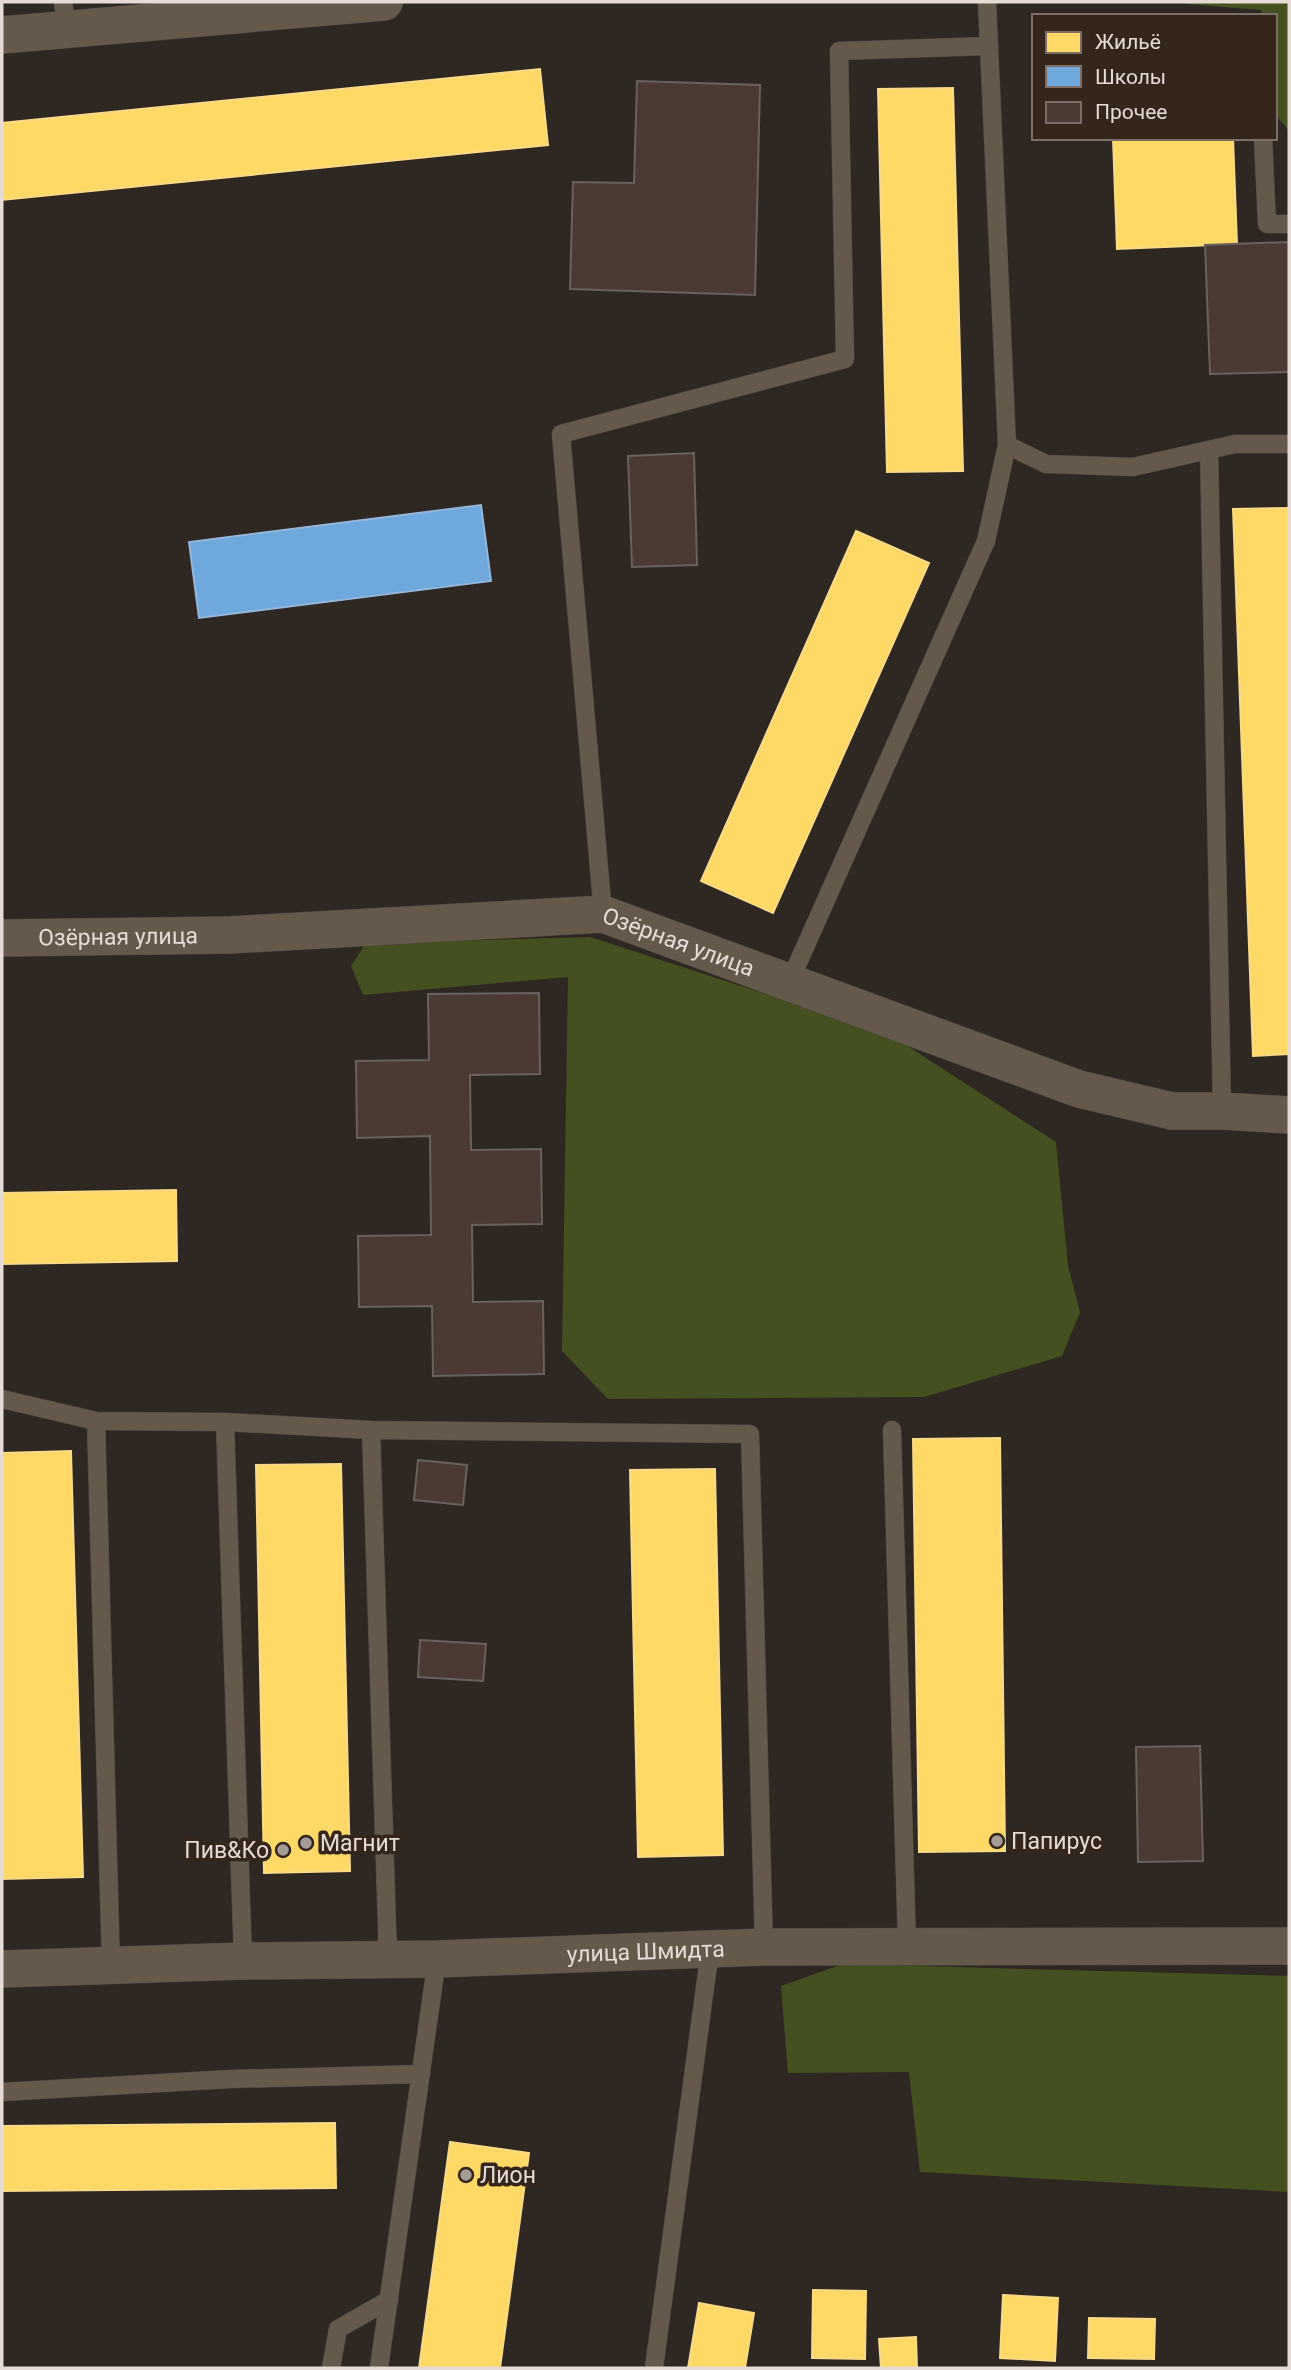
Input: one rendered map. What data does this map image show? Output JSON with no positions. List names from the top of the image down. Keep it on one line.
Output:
{"streets":{"street":["Озёрная улица","улица Шмидта"]},"places":["Папирус","Магнит","Пив&Ко","Лион"],"legend":["Жильё","Школы","Прочее"]}
